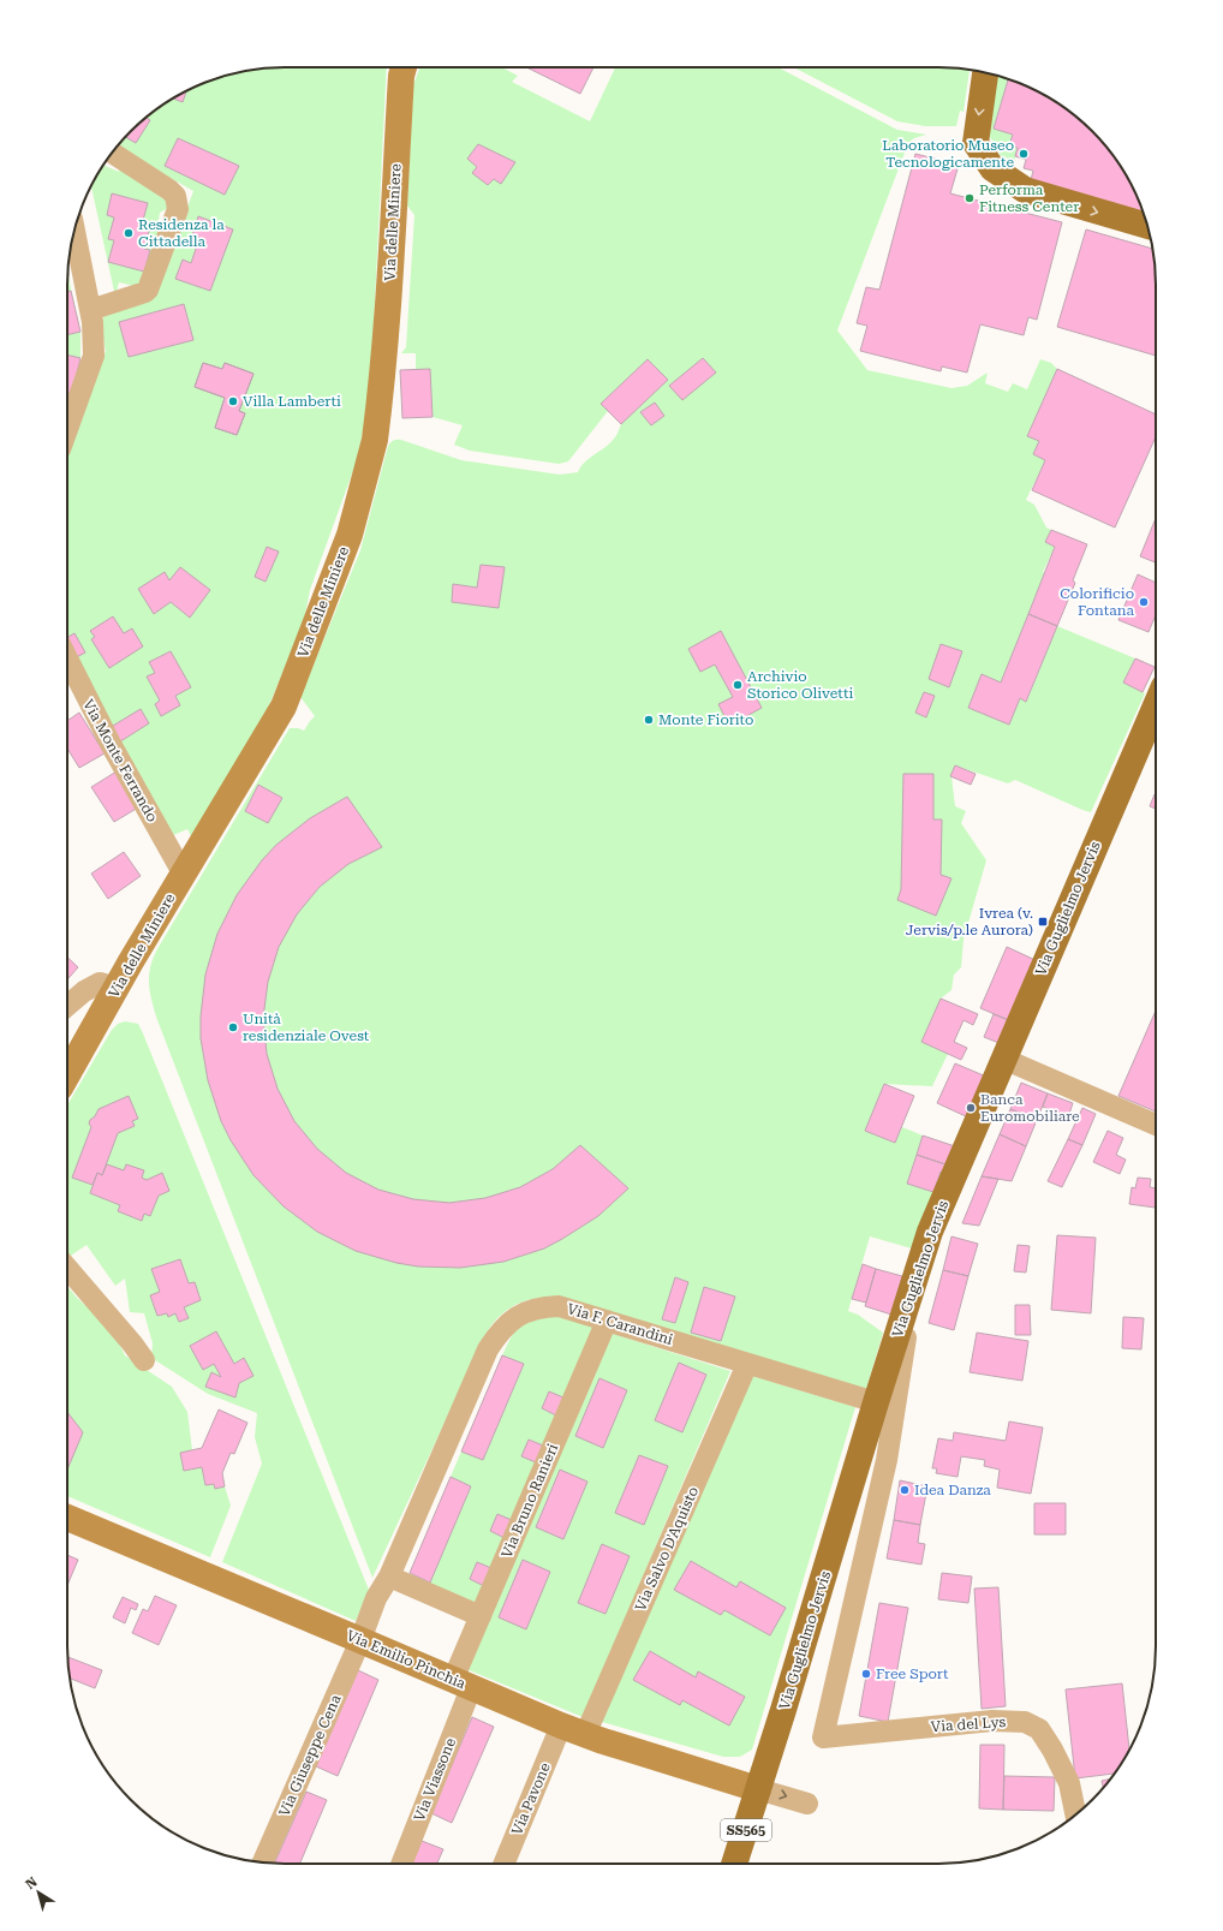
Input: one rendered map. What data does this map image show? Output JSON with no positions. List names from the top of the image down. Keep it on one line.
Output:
{"streets":{"main road":["Via Guglielmo Jervis","SS565"],"street":["Via delle Miniere","Via Monte Ferrando","Via F. Carandini","Via Bruno Ranieri","Via Salvo D'Aquisto","Via Emilio Pinchia","Via del Lys","Via Giuseppe Cena","Via Viassone","Via Pavone"]},"crossings":[["Via delle Miniere","Via Monte Ferrando"],["Via Guglielmo Jervis","Via F. Carandini"],["Via Guglielmo Jervis","Via Emilio Pinchia"],["Via Guglielmo Jervis","Via del Lys"],["Via F. Carandini","Via Bruno Ranieri"],["Via F. Carandini","Via Salvo D'Aquisto"],["Via F. Carandini","Via Emilio Pinchia"],["Via F. Carandini","Via Giuseppe Cena"],["Via Bruno Ranieri","Via Emilio Pinchia"],["Via Bruno Ranieri","Via Viassone"],["Via Salvo D'Aquisto","Via Emilio Pinchia"],["Via Emilio Pinchia","Via Giuseppe Cena"],["Via Emilio Pinchia","Via Viassone"],["Via Emilio Pinchia","Via Pavone"]],"places":{"other":["Laboratorio Museo Tecnologicamente","Performa Fitness Center","Residenza la Cittadella","Villa Lamberti","Colorificio Fontana","Archivio Storico Olivetti","Monte Fiorito","Unità residenziale Ovest","Banca Euromobiliare","Idea Danza","Free Sport"],"transit":["Ivrea (v. Jervis/p.le Aurora)"]},"north":"top left"}
